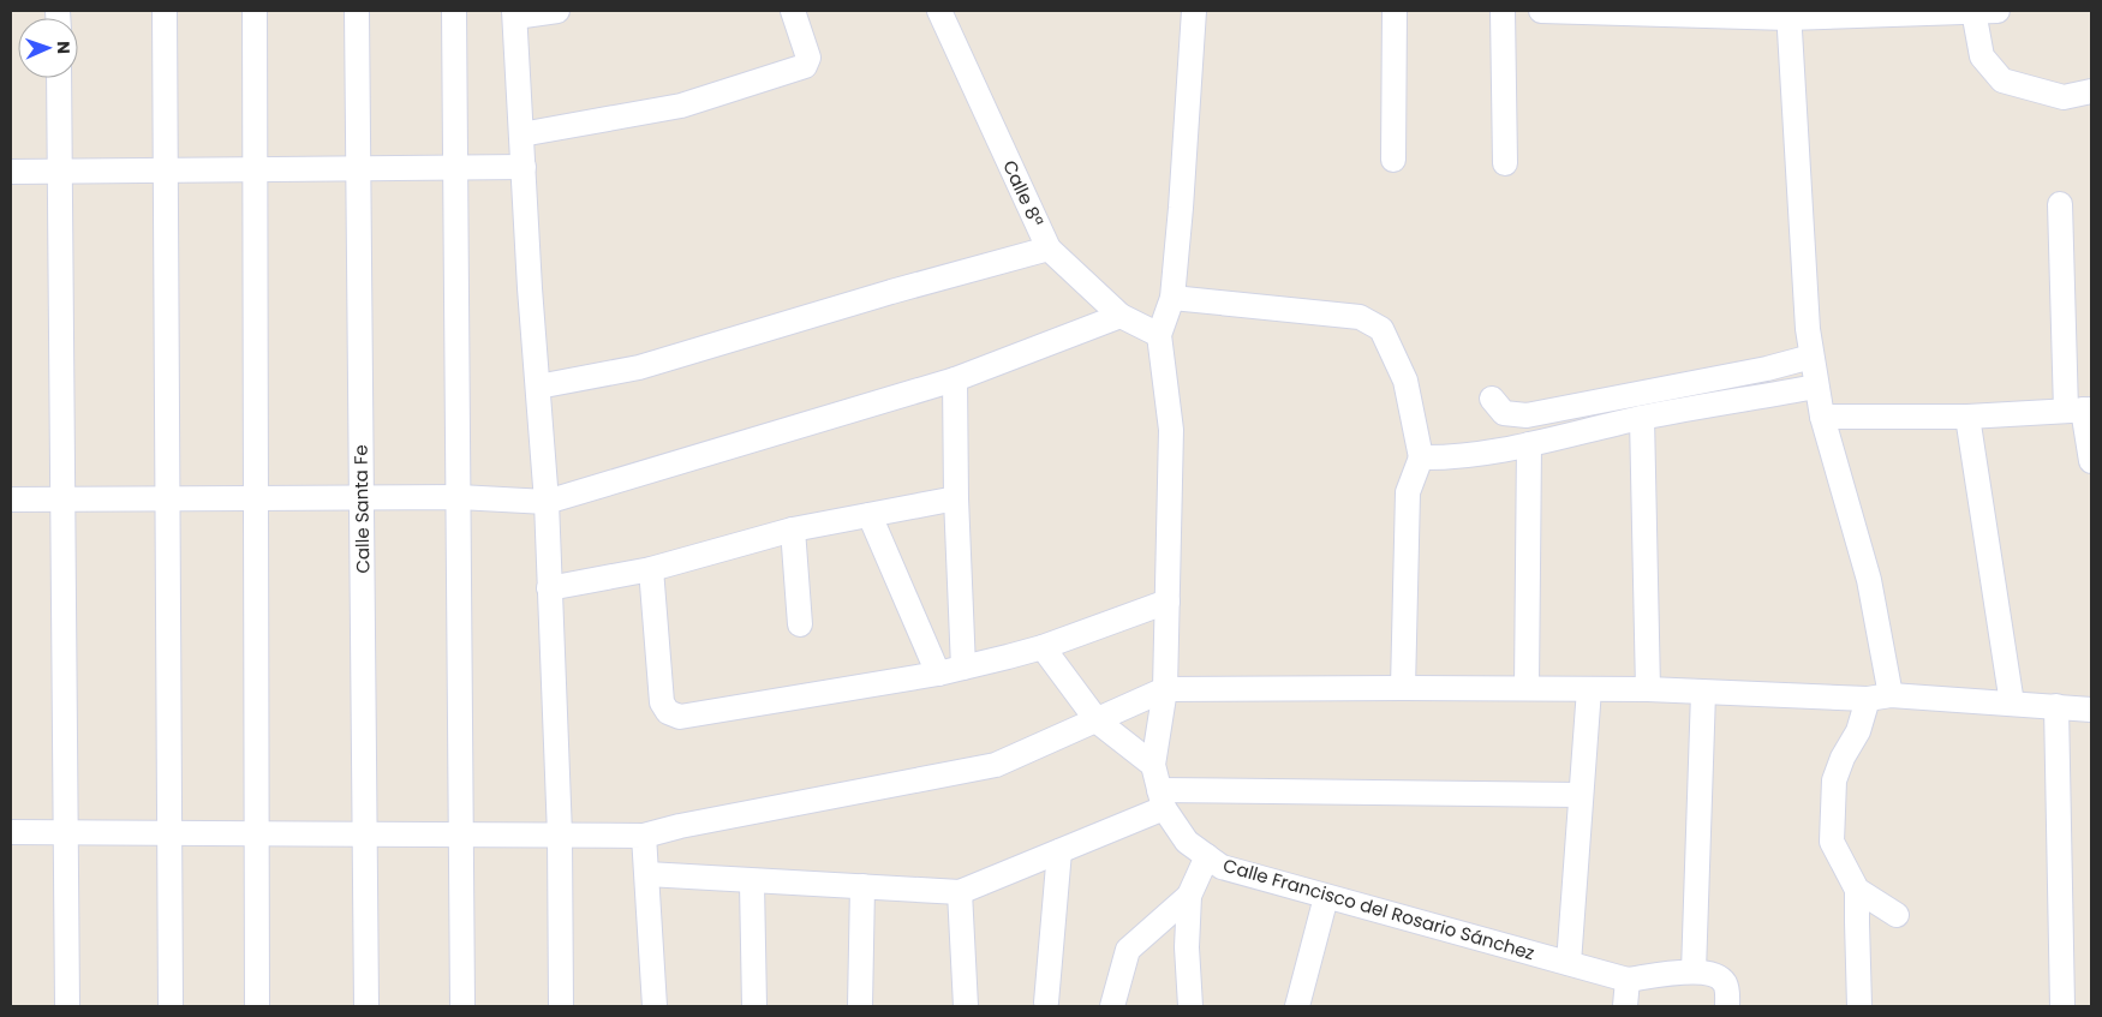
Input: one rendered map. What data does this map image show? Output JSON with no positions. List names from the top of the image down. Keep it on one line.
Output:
{"streets":{"street":["Calle 8ª","Calle Santa Fe","Calle Francisco del Rosario Sánchez"]},"crossings":[["Calle 8ª","Calle Francisco del Rosario Sánchez"]],"north":"right"}
